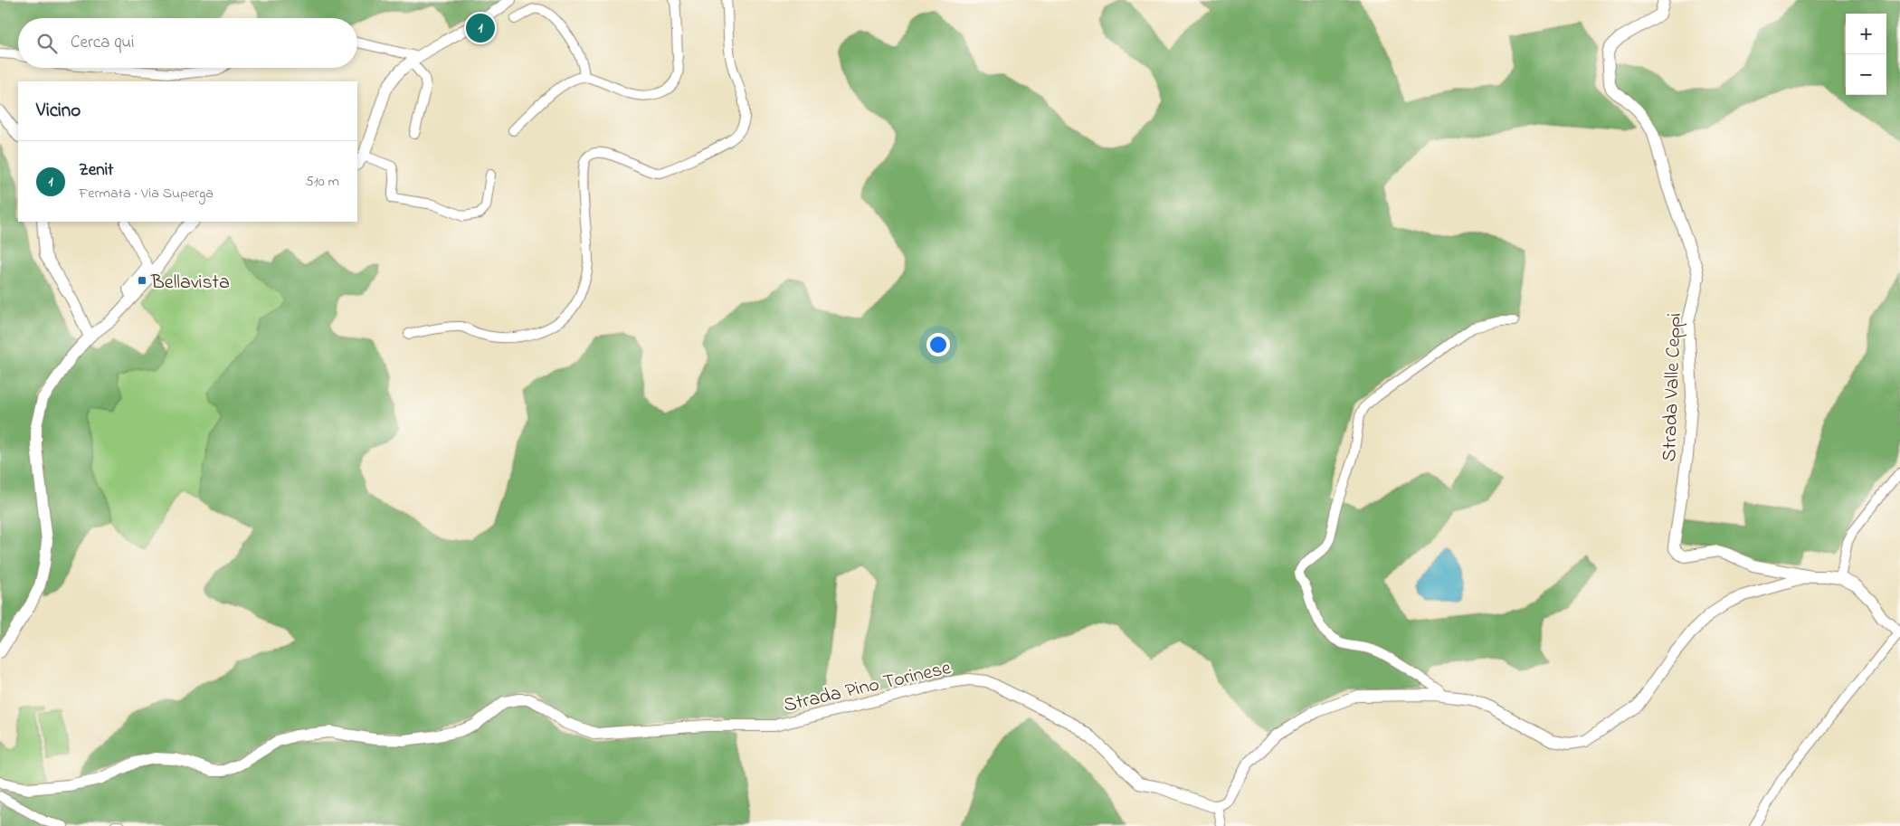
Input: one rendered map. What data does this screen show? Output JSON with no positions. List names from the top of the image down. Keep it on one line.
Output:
{"streets":{"street":["Strada Valle Ceppi","Strada Pino Torinese"]},"places":{"transit":["Bellavista"]},"page":{"pins":"1","map_buttons":["+","−"],"search":"Cerca qui","heading":"Vicino","list":[{"mark":"1","name":"Zenit","note":"Fermata · Via Superga","value":"510 m"}]}}
